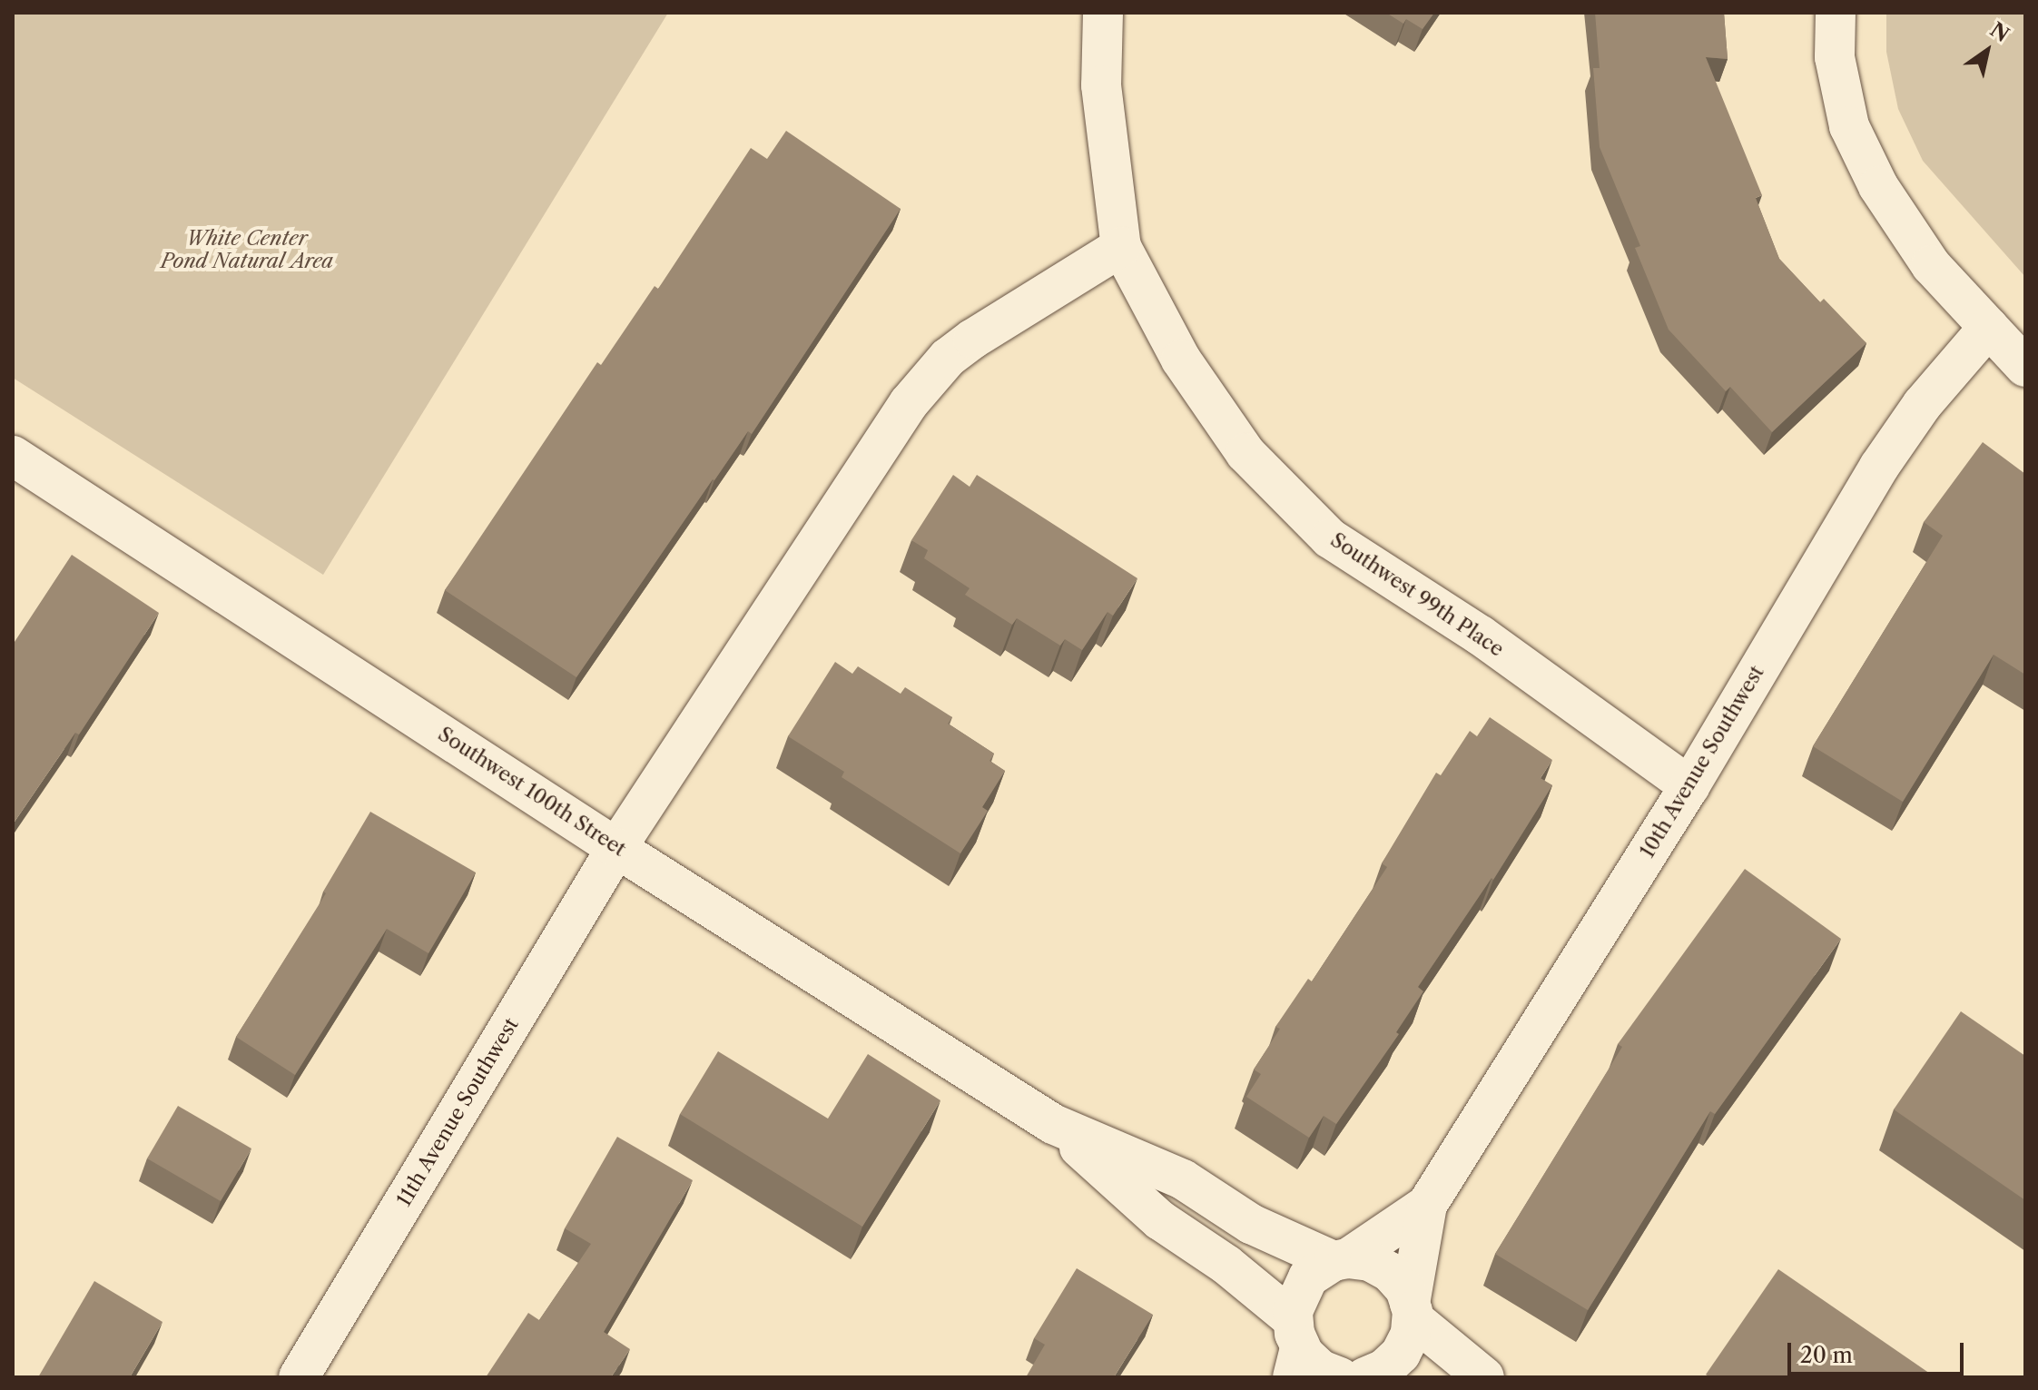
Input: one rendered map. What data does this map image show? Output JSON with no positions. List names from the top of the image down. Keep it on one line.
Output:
{"streets":{"street":["Southwest 99th Place","10th Avenue Southwest","Southwest 100th Street","11th Avenue Southwest"]},"crossings":[["Southwest 99th Place","10th Avenue Southwest"],["Southwest 99th Place","11th Avenue Southwest"],["10th Avenue Southwest","Southwest 100th Street"],["Southwest 100th Street","11th Avenue Southwest"]],"parks":["White Center Pond Natural Area"],"scale_bar":"20 m","north":"top right"}
